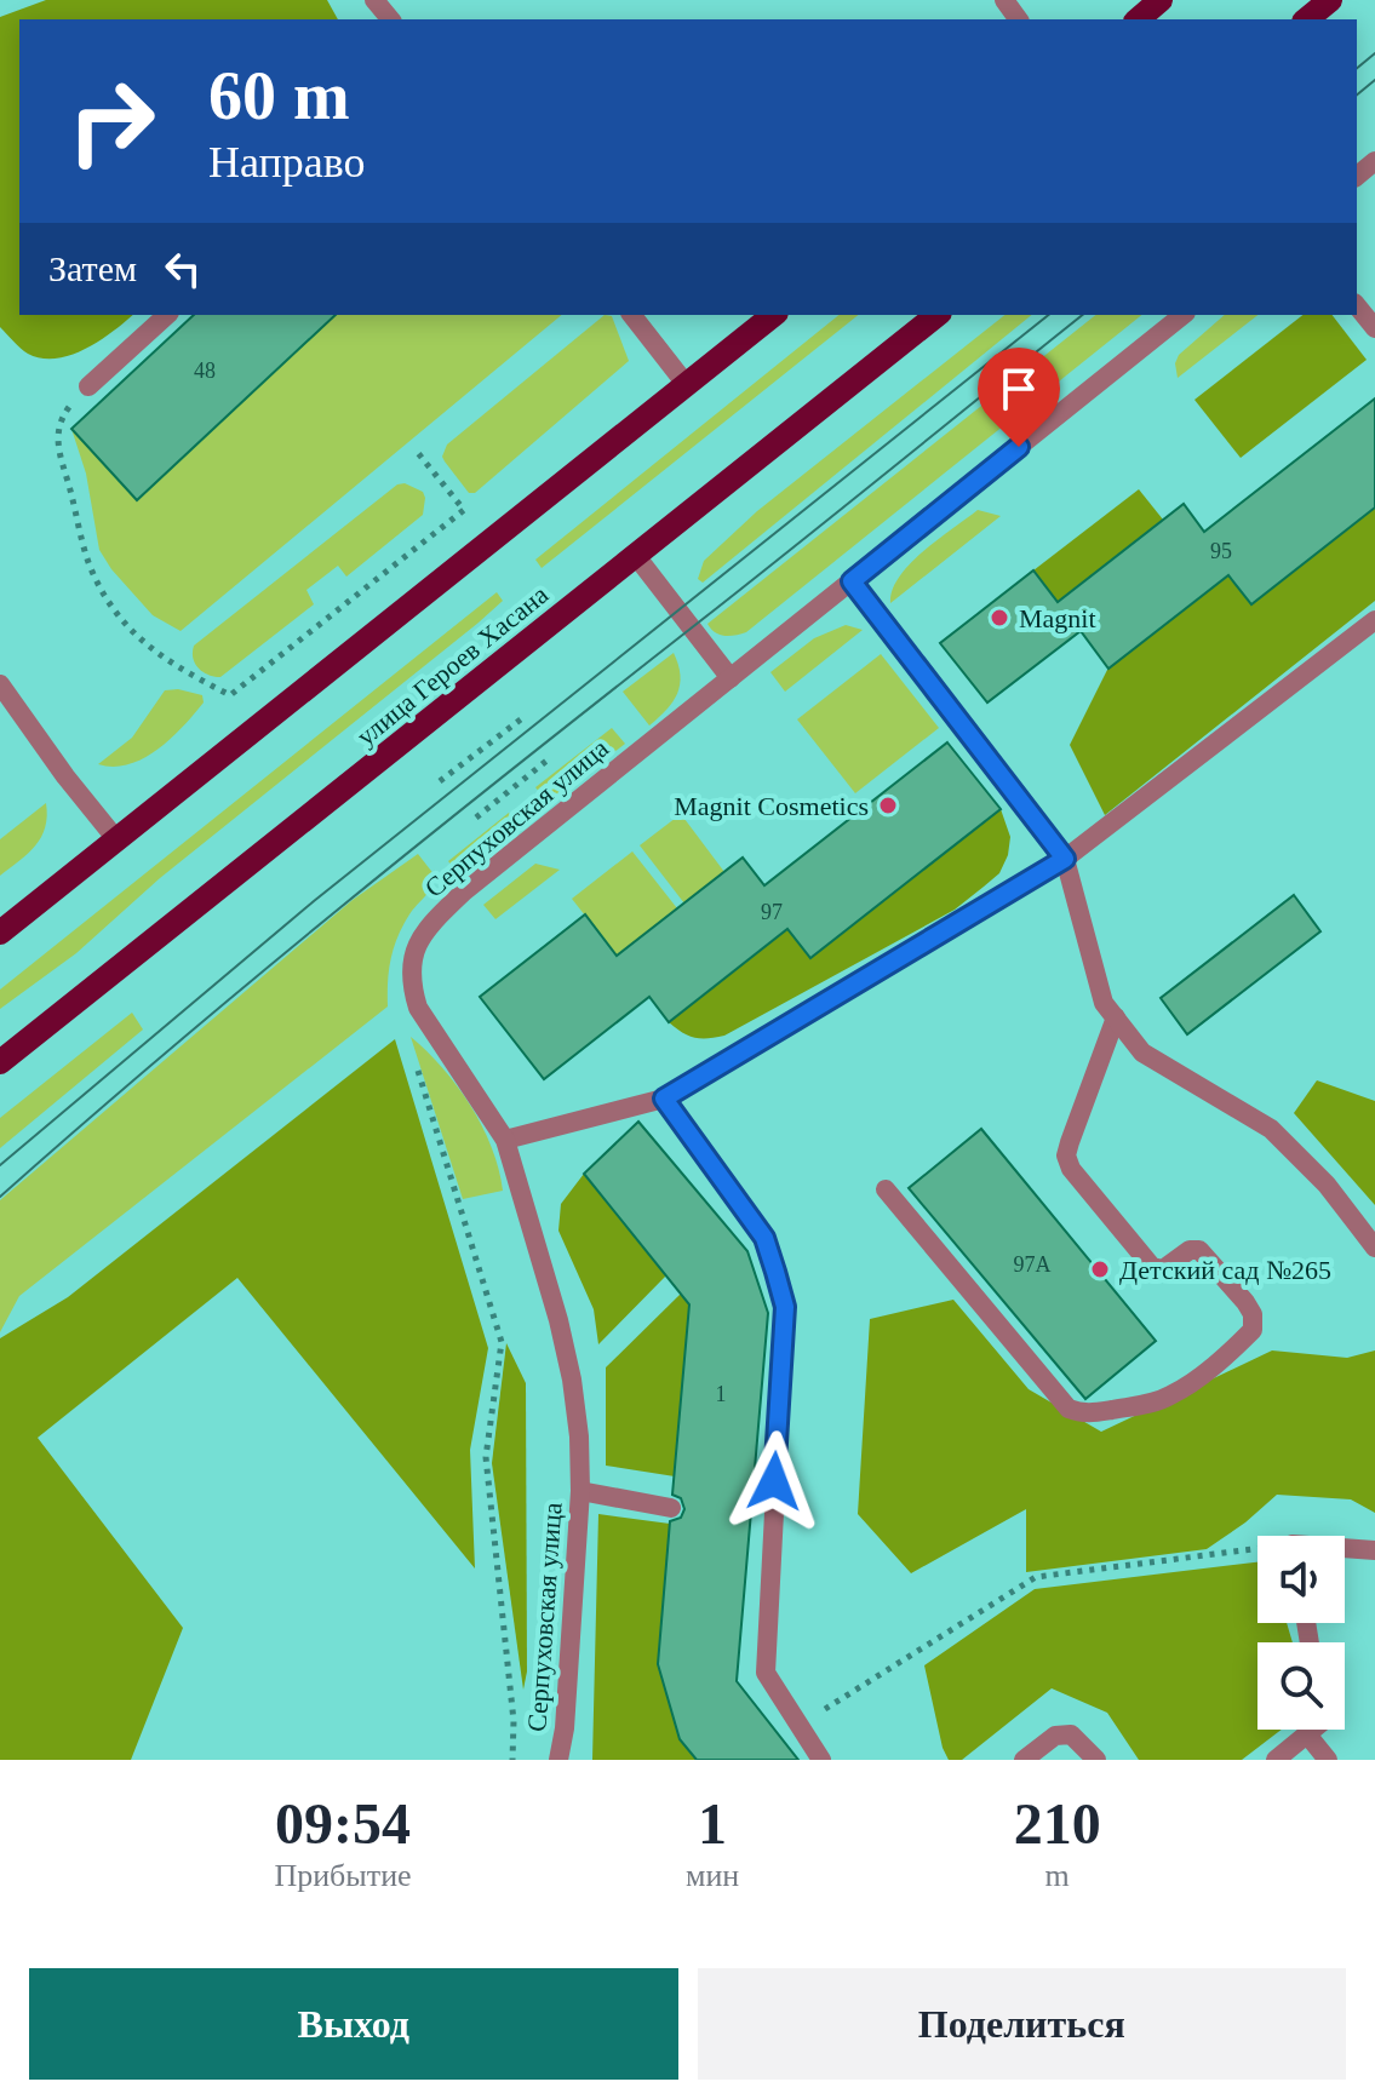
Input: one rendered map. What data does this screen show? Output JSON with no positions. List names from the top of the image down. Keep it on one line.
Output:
{"streets":{"main road":["улица Героев Хасана"],"street":["Серпуховская улица"]},"places":["Magnit","Magnit Cosmetics","Детский сад №265"],"house_numbers":["48","95","97","97А","1"],"page":{"turn":["60 m","Направо"],"then":"Затем","eta":["09:54","Прибытие","1","мин","210","m"],"buttons":["Выход","Поделиться"]}}
